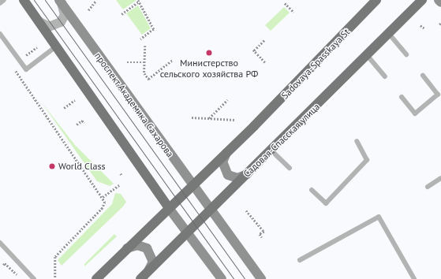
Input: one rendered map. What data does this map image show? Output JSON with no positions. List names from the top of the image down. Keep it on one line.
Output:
{"streets":{"main road":["Sadovaya-Spasskaya St","проспект Академика Сахарова","Садовая-Спасская улица"]},"crossings":[["проспект Академика Сахарова","Садовая-Спасская улица"]],"places":["Министерство сельского хозяйства РФ","World Class"]}
